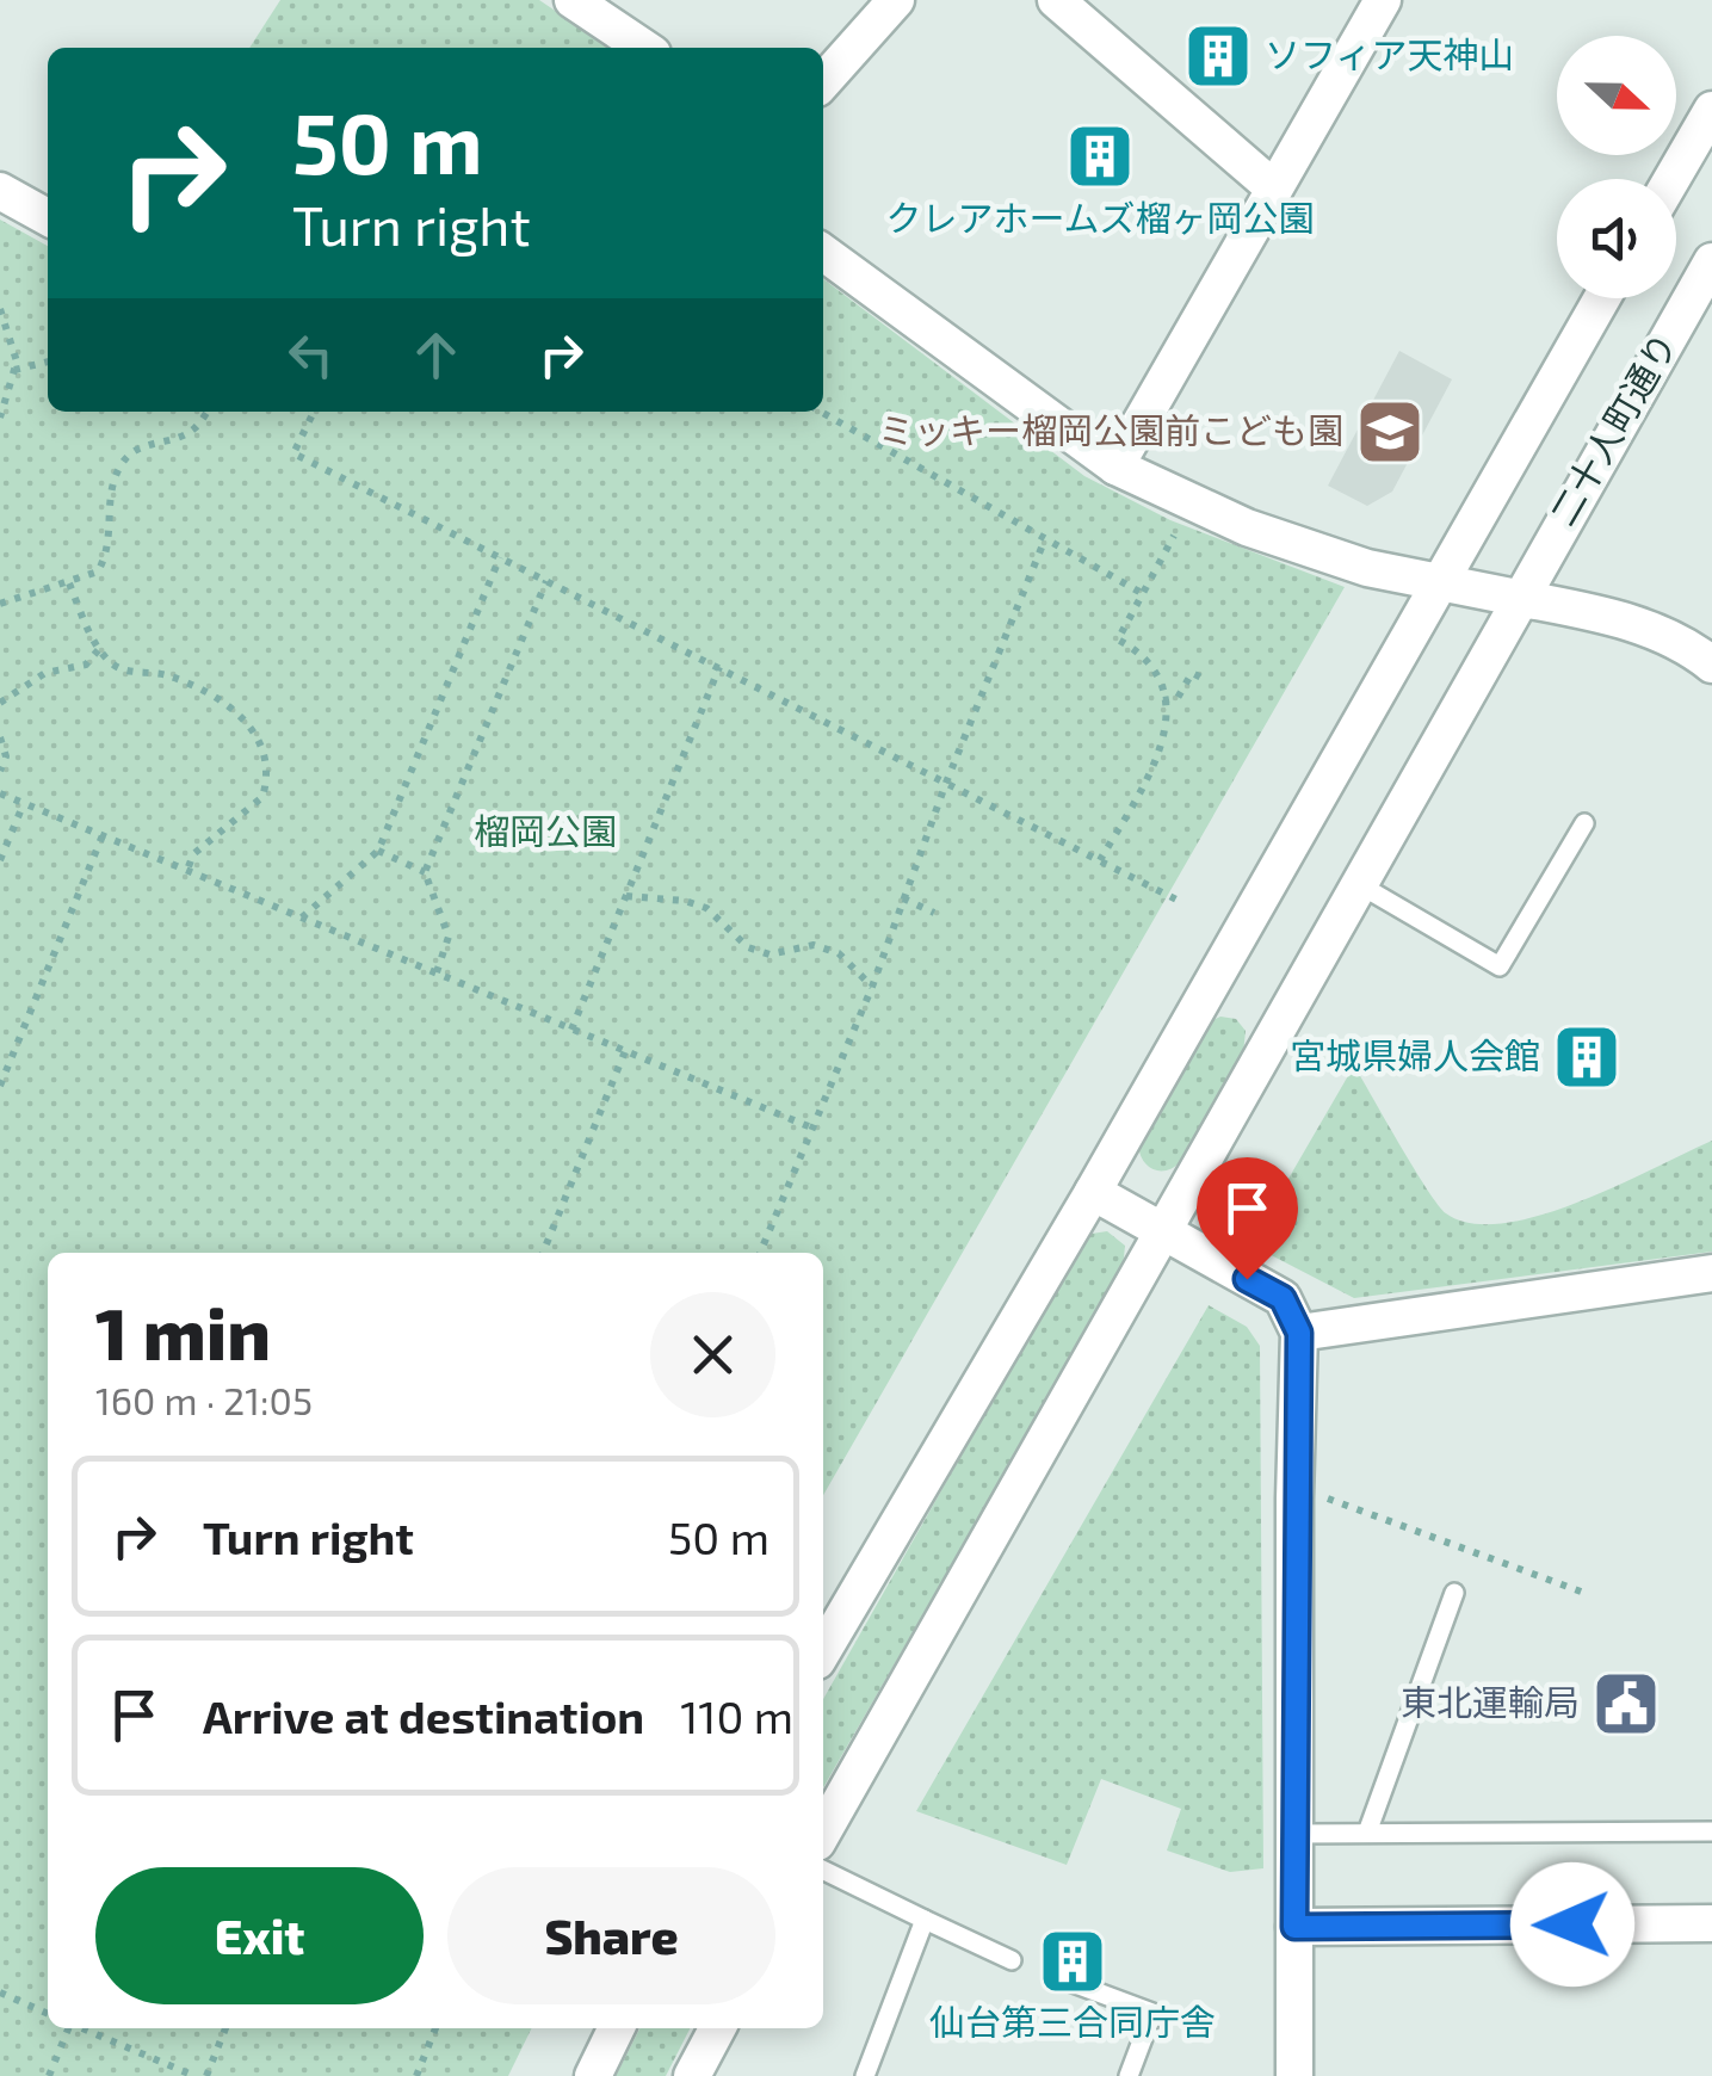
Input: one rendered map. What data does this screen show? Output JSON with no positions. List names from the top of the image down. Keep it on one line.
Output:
{"streets":{"street":["二十人町通り"]},"parks":["榴岡公園"],"places":{"building":["ソフィア天神山","クレアホームズ榴ヶ岡公園","宮城県婦人会館","仙台第三合同庁舎"],"school or university":["ミッキー榴岡公園前こども園"],"public building":["東北運輸局"]},"north":"right","page":{"turn":["50 m","Turn right"],"heading":["1 min","160 m · 21:05"],"list":[{"name":"Turn right","value":"50 m"},{"name":"Arrive at destination","value":"110 m"}],"buttons":["Exit","Share"]}}
